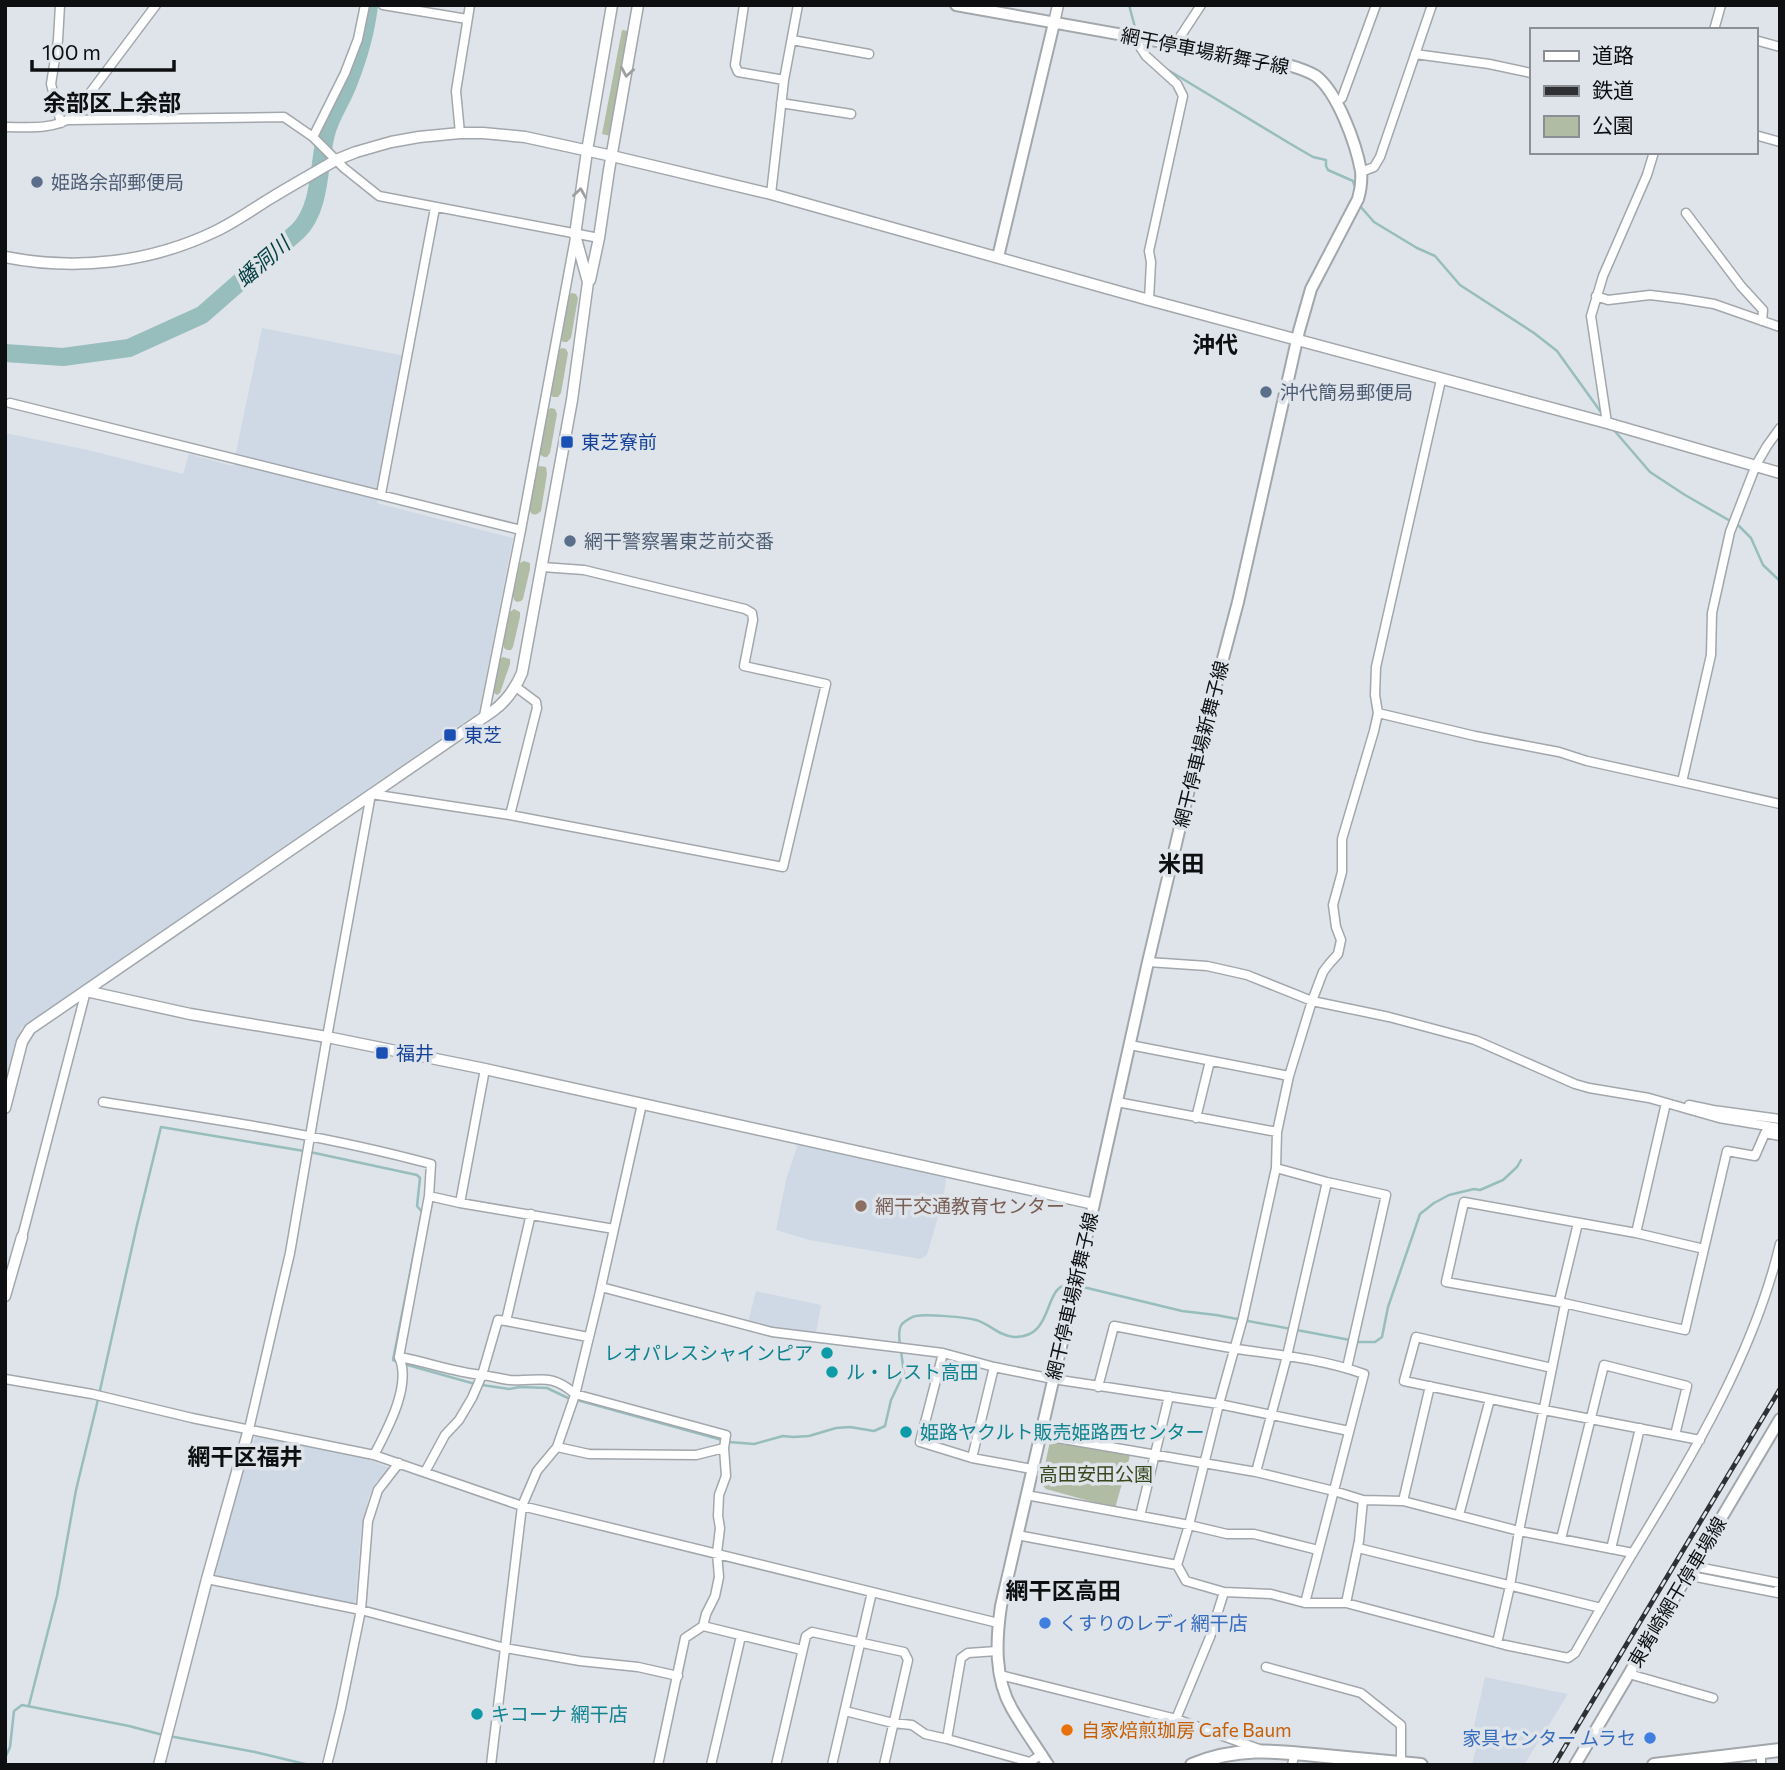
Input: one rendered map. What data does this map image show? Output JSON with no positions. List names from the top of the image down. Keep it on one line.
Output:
{"streets":{"main road":["網干停車場新舞子線","東觜崎網干停車場線"]},"districts":["余部区上余部","沖代","米田","網干区福井","網干区高田"],"water":["蟠洞川"],"parks":["高田安田公園"],"places":{"other":["姫路余部郵便局","沖代簡易郵便局","網干警察署東芝前交番","網干交通教育センター","レオパレスシャインピア","ル・レスト高田","姫路ヤクルト販売姫路西センター","くすりのレディ網干店","キコーナ 網干店","自家焙煎珈房 Cafe Baum","家具センター ムラセ"],"transit":["東芝寮前","東芝","福井"]},"legend":["道路","鉄道","公園"],"scale_bar":"100 m"}
